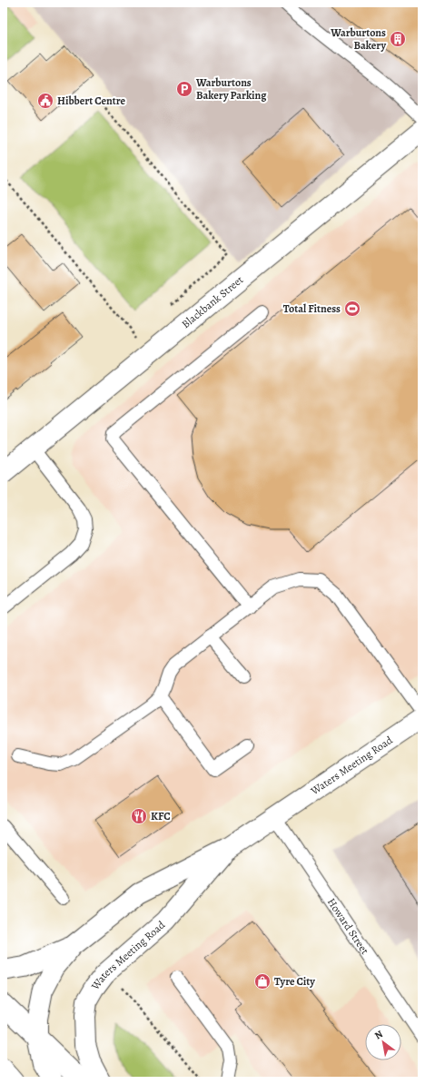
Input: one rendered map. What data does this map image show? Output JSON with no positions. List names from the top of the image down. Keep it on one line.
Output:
{"streets":{"main road":["Blackbank Street","Waters Meeting Road"],"lane":["Howard Street"]},"crossings":[["Waters Meeting Road","Howard Street"]],"places":{"building":["Warburtons Bakery"],"parking":["Warburtons Bakery Parking"],"public building":["Hibbert Centre"],"sports":["Total Fitness"],"restaurant":["KFC"],"shop":["Tyre City"]},"north":"top left"}
